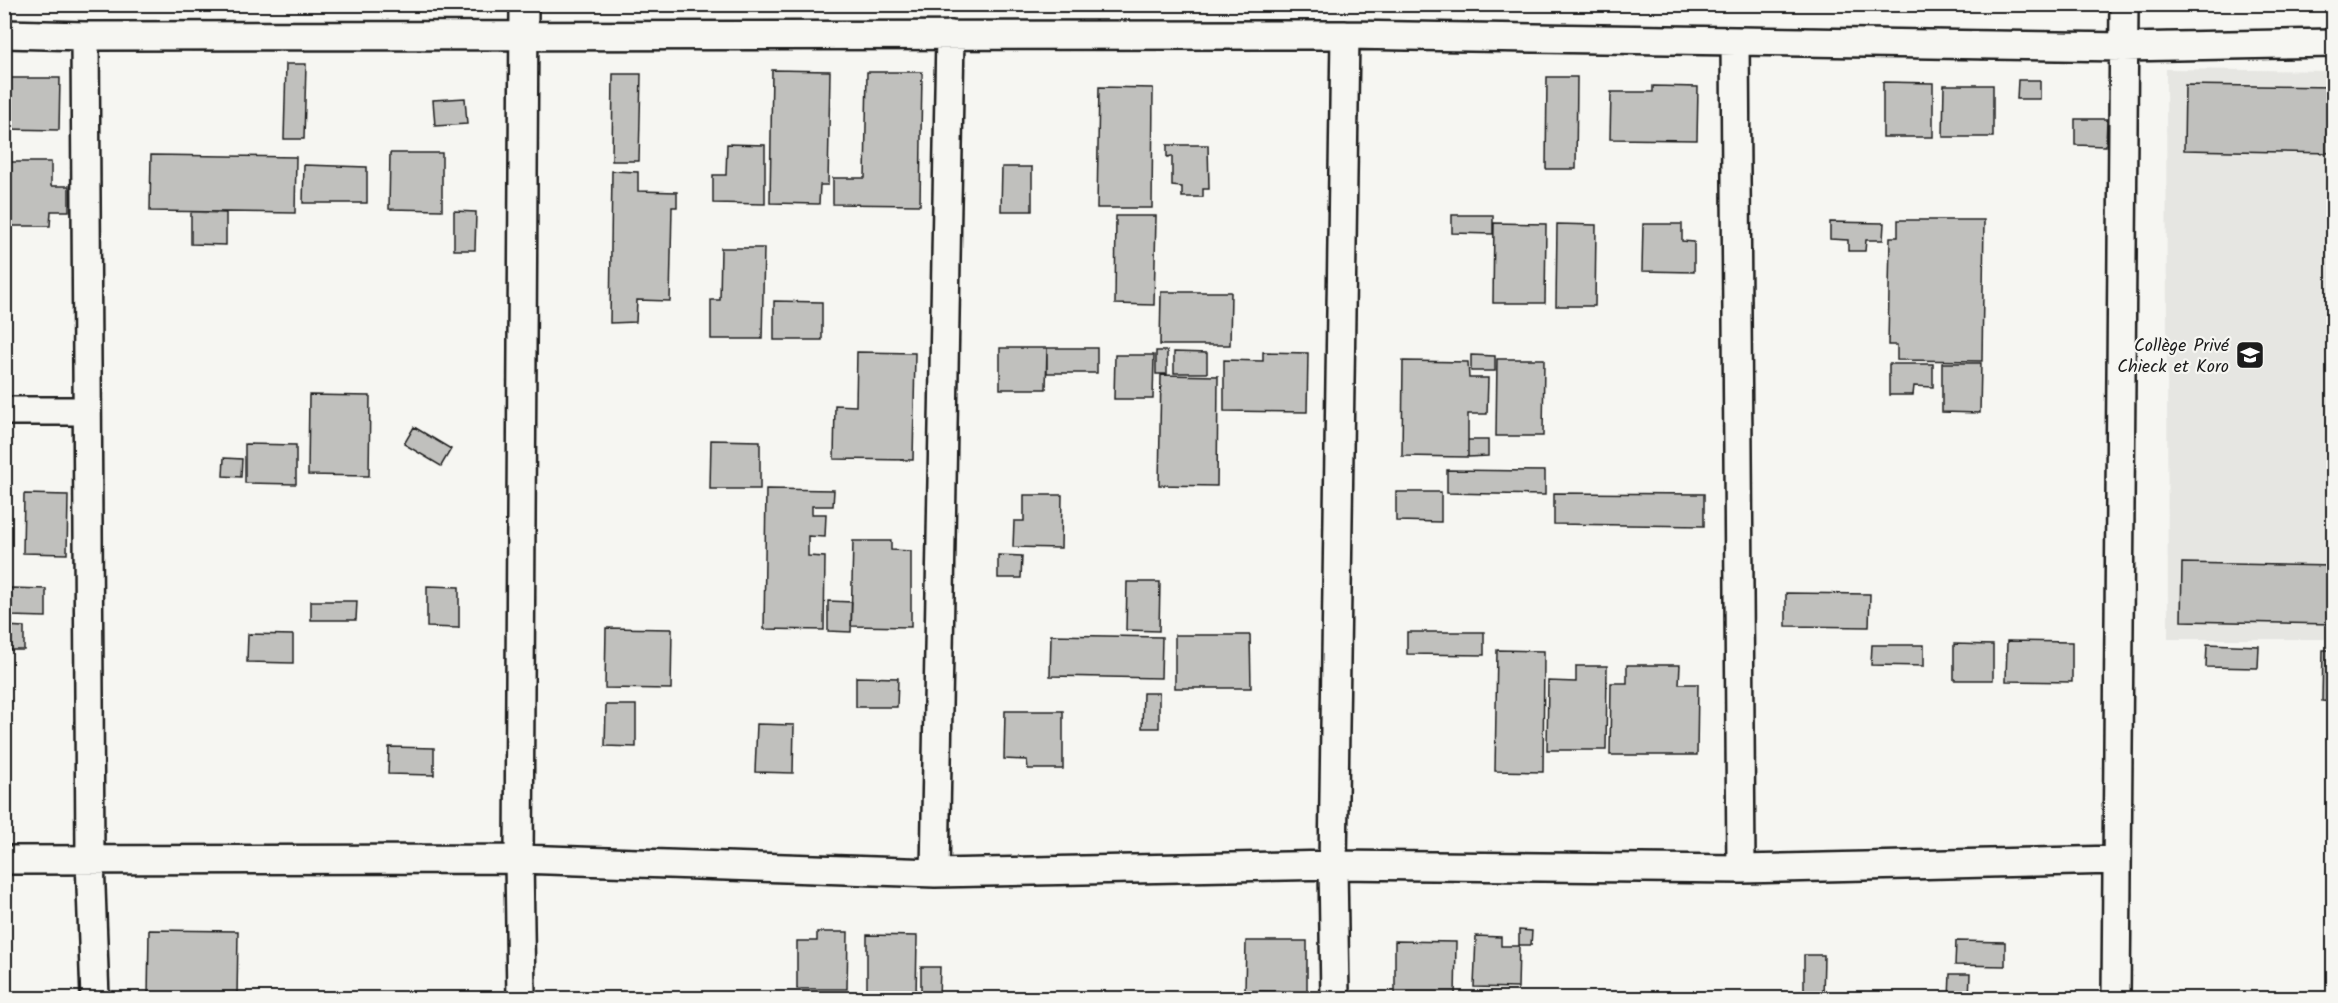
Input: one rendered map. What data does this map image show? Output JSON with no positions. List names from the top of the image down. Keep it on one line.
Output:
{"places":{"school or university":["Collège Privé Chieck et Koro"]}}
